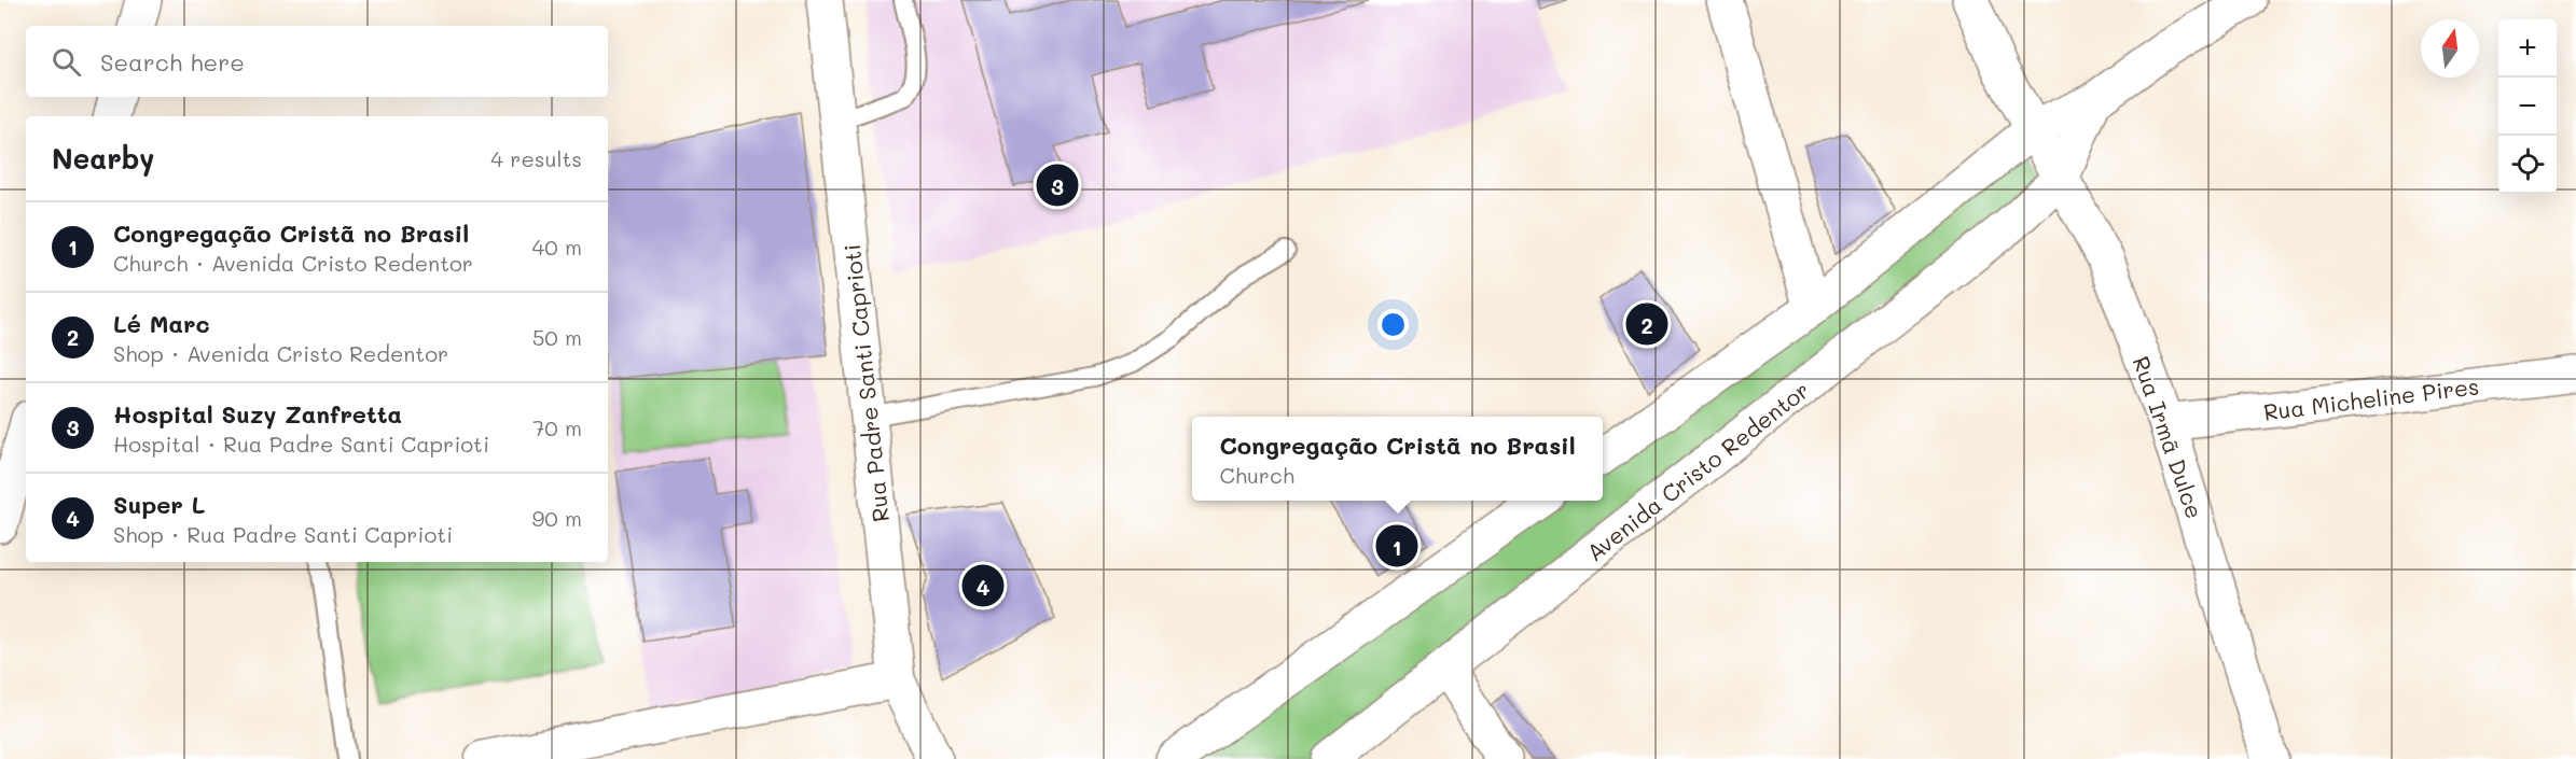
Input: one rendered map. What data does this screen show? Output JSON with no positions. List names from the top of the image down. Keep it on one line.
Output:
{"streets":{"street":["Rua Padre Santi Caprioti","Rua Micheline Pires","Rua Irmã Dulce","Avenida Cristo Redentor"]},"crossings":[["Rua Micheline Pires","Rua Irmã Dulce"],["Rua Irmã Dulce","Avenida Cristo Redentor"]],"north":"top","page":{"map_buttons":["+","−"],"search":"Search here","heading":["Nearby","4 results"],"pins":["3","2","1","4"],"list":[{"mark":"1","name":"Congregação Cristã no Brasil","note":"Church · Avenida Cristo Redentor","value":"40 m"},{"mark":"2","name":"Lé Marc","note":"Shop · Avenida Cristo Redentor","value":"50 m"},{"mark":"3","name":"Hospital Suzy Zanfretta","note":"Hospital · Rua Padre Santi Caprioti","value":"70 m"},{"mark":"4","name":"Super L","note":"Shop · Rua Padre Santi Caprioti","value":"90 m"}],"popup":["Congregação Cristã no Brasil","Church"]}}
